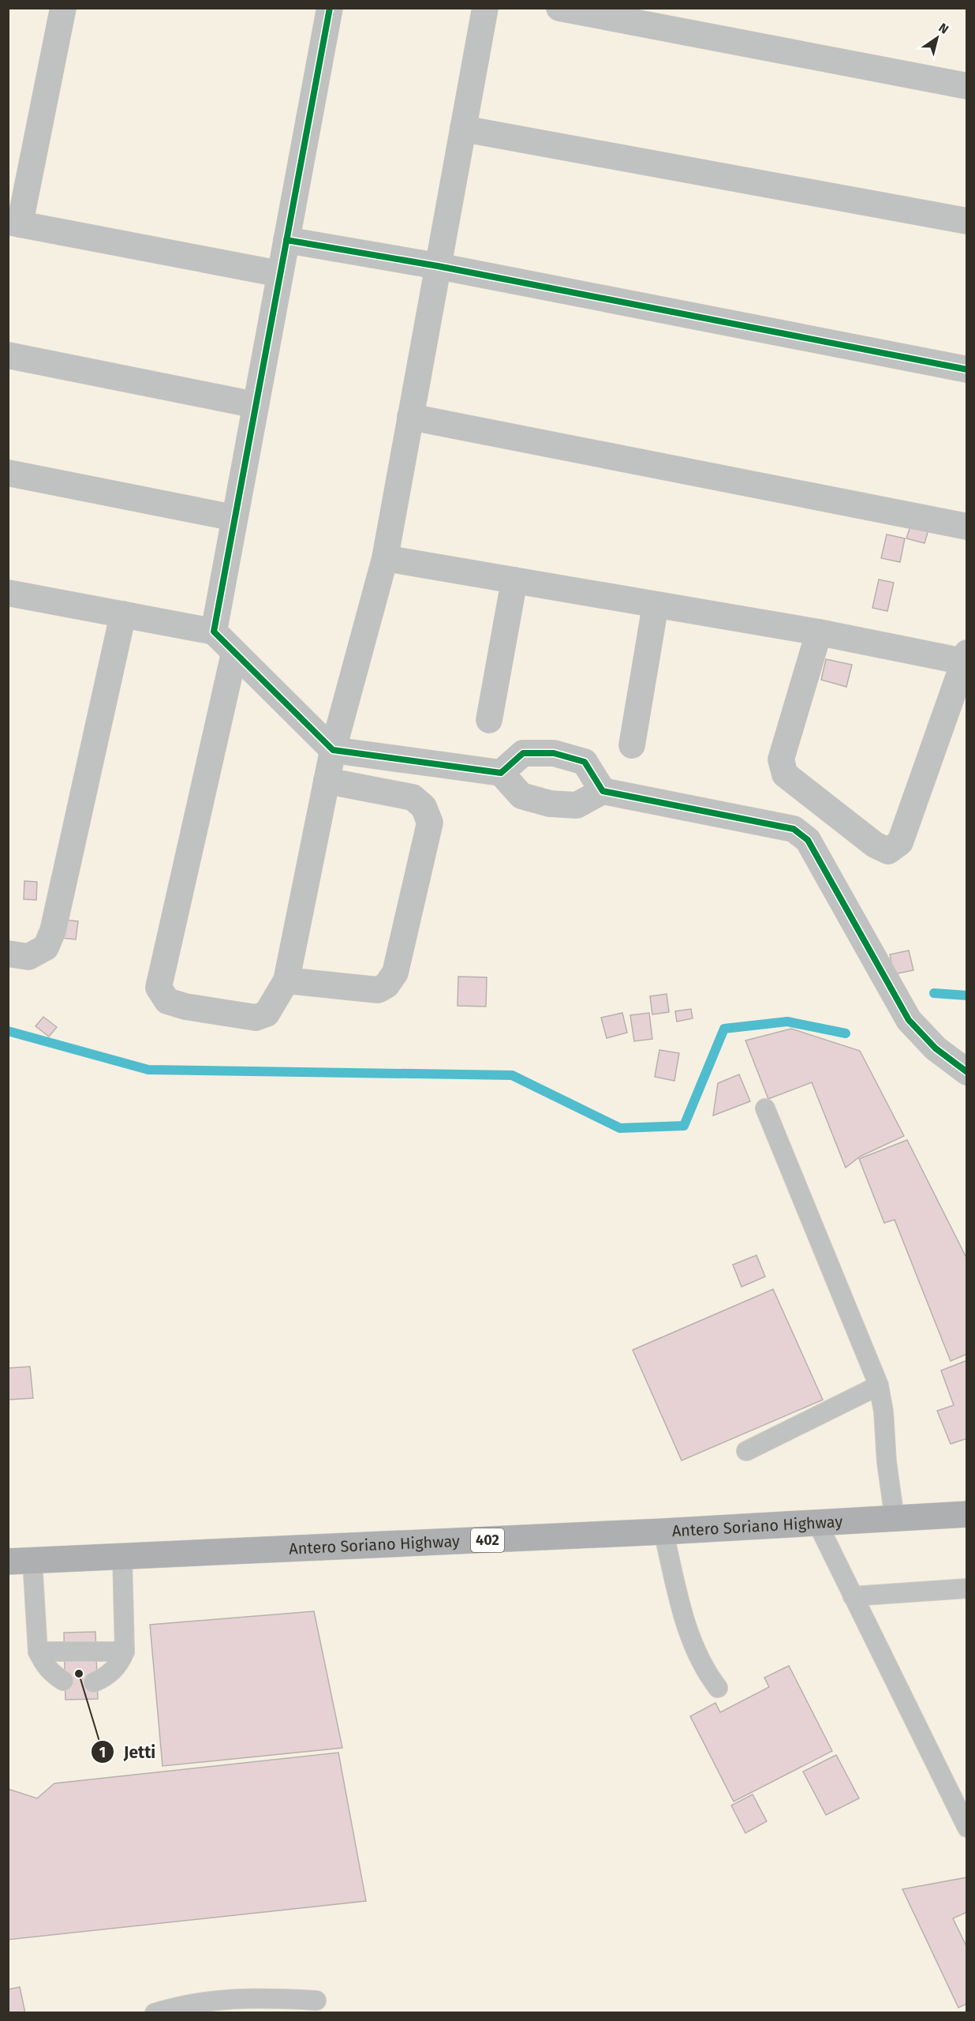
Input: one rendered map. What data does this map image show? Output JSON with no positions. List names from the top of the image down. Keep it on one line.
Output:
{"streets":{"main road":["Antero Soriano Highway","402"]},"places":["Jetti"],"north":"top right"}
